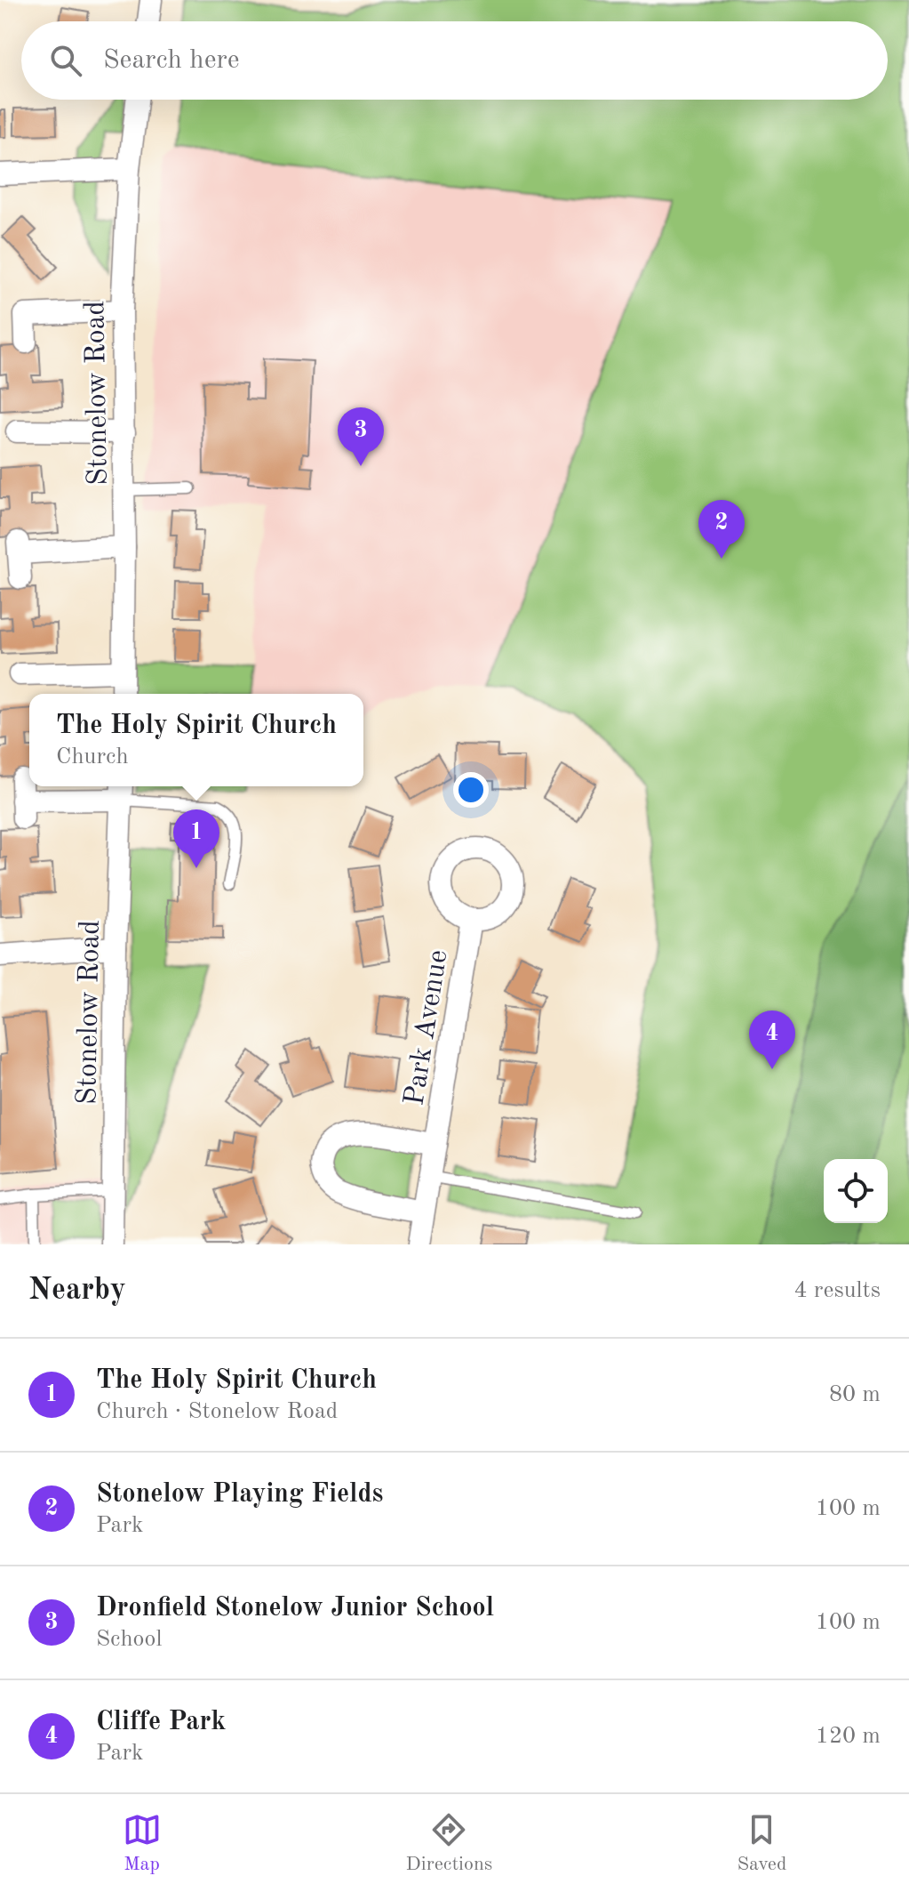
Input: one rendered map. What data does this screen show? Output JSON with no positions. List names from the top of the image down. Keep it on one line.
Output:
{"streets":{"street":["Stonelow Road","Park Avenue"]},"page":{"search":"Search here","pins":["3","2","1","4"],"popup":["The Holy Spirit Church","Church"],"heading":["Nearby","4 results"],"list":[{"mark":"1","name":"The Holy Spirit Church","note":"Church · Stonelow Road","value":"80 m"},{"mark":"2","name":"Stonelow Playing Fields","note":"Park","value":"100 m"},{"mark":"3","name":"Dronfield Stonelow Junior School","note":"School","value":"100 m"},{"mark":"4","name":"Cliffe Park","note":"Park","value":"120 m"}],"nav":["Map","Directions","Saved"]}}
